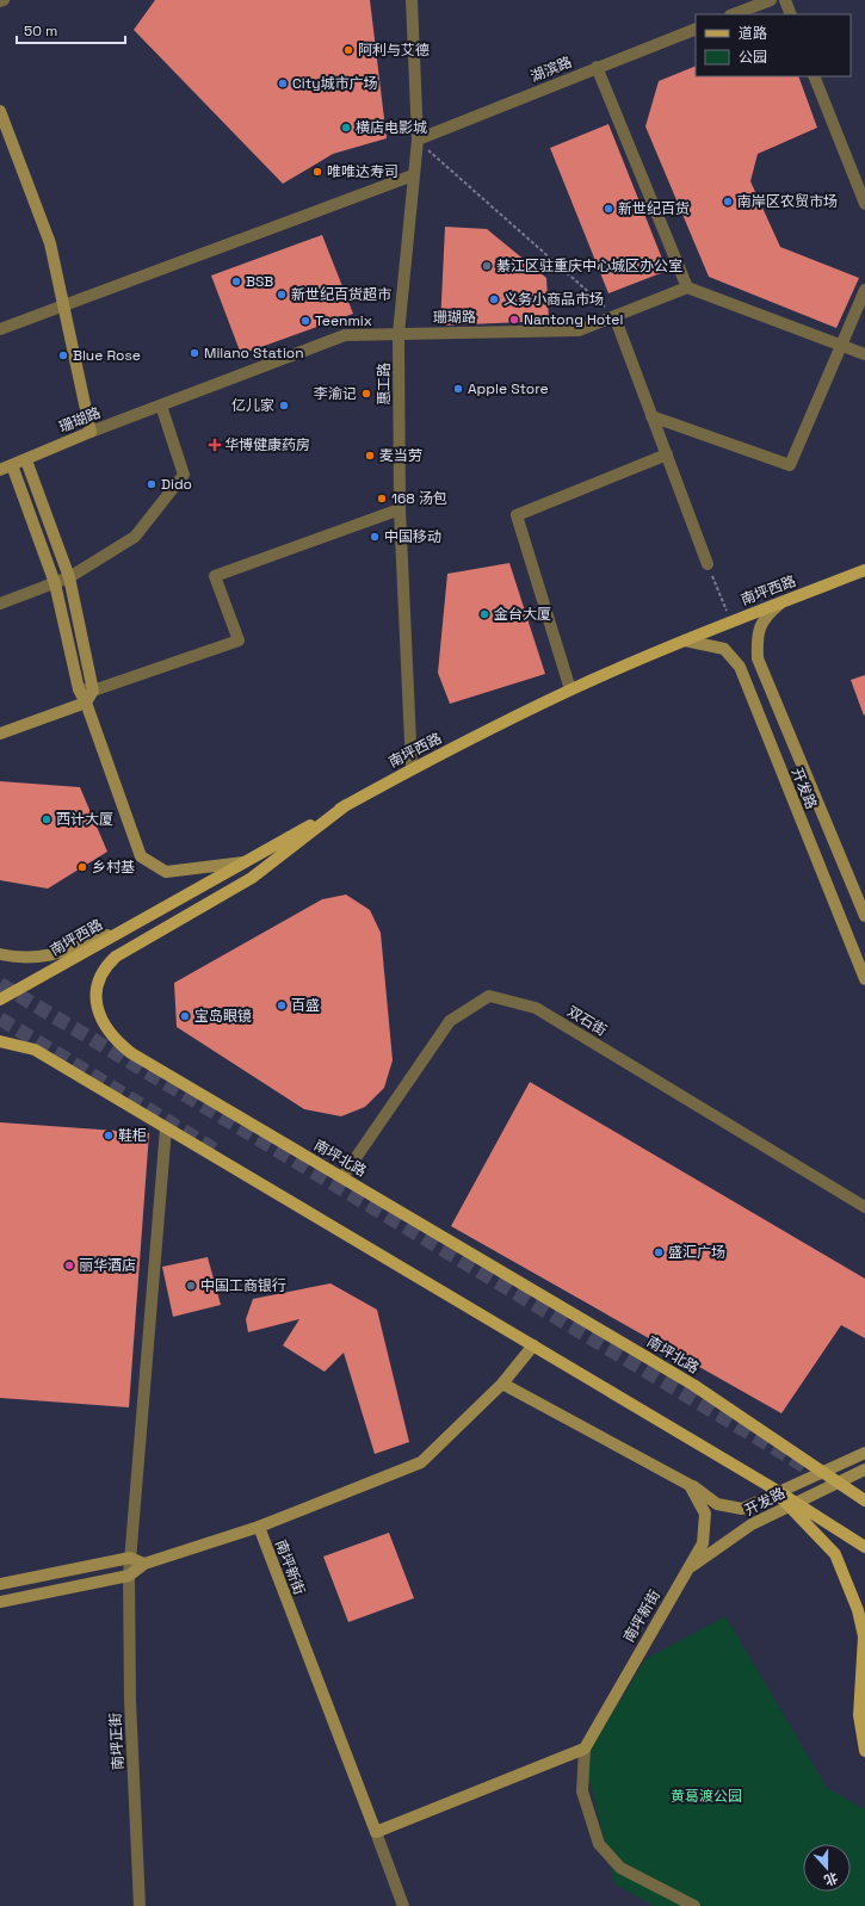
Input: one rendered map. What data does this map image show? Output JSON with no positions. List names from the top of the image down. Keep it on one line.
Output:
{"streets":{"main road":["南坪西路","南坪北路"],"street":["湖滨路","珊瑚路","惠工路","开发路","双石街","南坪新街","南坪正街"]},"crossings":[["湖滨路","惠工路"],["珊瑚路","惠工路"],["惠工路","南坪西路"],["南坪西路","开发路"],["南坪西路","南坪北路"],["开发路","南坪新街"],["双石街","南坪北路"]],"parks":["黄葛渡公园"],"places":{"other":["阿利与艾德","City城市广场","横店电影城","唯唯达寿司","南岸区农贸市场","新世纪百货","綦江区驻重庆中心城区办公室","BSB","新世纪百货超市","义务小商品市场","Nantong Hotel","Teenmix","Milano Station","Blue Rose","Apple Store","李渝记","亿儿家","麦当劳","Dido","168 汤包","中国移动","金台大厦","西计大厦","乡村基","百盛","宝岛眼镜","鞋柜","盛汇广场","丽华酒店","中国工商银行"],"health":["华博健康药房"]},"legend":["道路","公园"],"scale_bar":"50 m","north":"bottom"}
